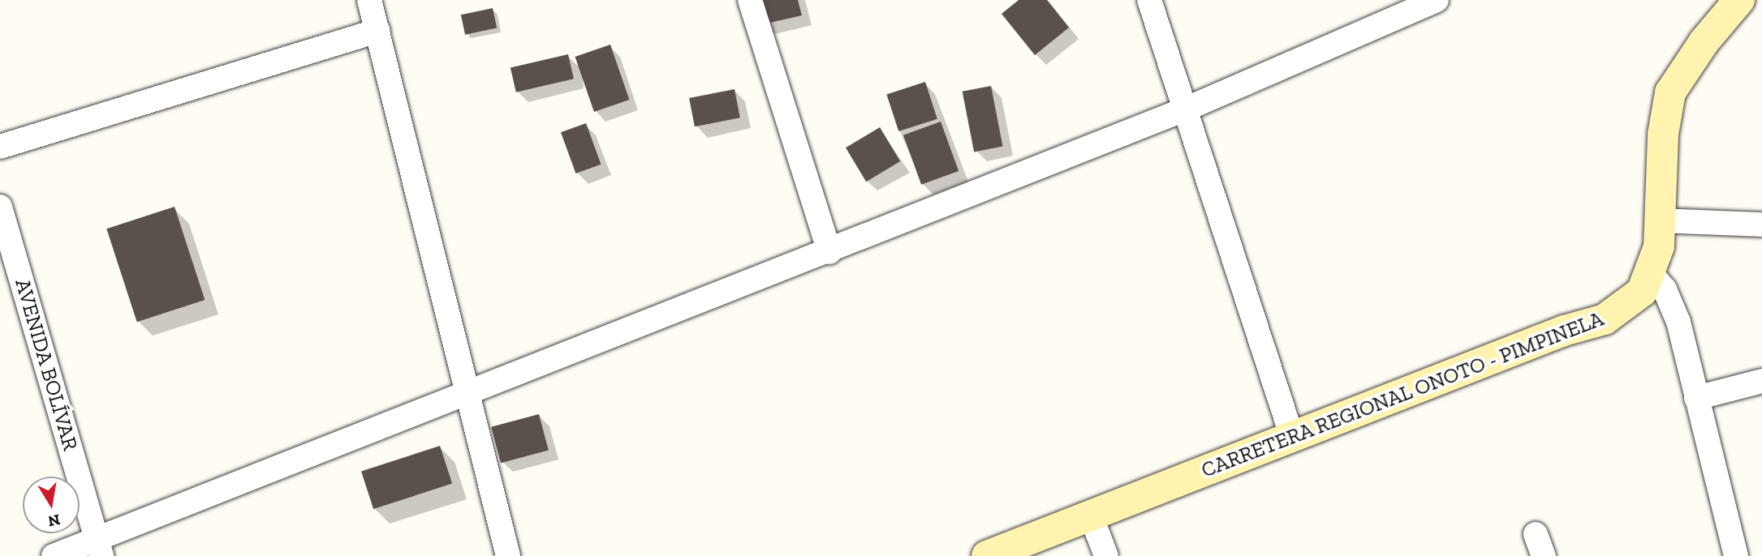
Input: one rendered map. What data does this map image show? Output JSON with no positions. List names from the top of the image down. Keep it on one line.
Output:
{"streets":{"main road":["CARRETERA REGIONAL ONOTO - PIMPINELA"],"street":["AVENIDA BOLÍVAR"]},"north":"bottom"}
